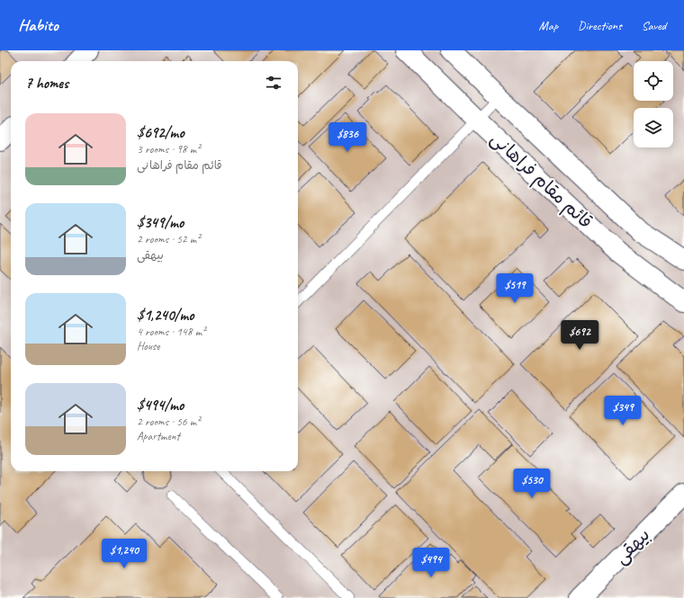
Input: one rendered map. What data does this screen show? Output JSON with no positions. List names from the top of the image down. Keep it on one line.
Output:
{"streets":{"street":["قائم مقام فراهانی","بیهقی"]},"page":{"header":"Habito","nav":["Map","Directions","Saved"],"heading":"7 homes","list":[{"name":"$692/mo","note":"3 rooms · 98 m² · قائم مقام فراهانی"},{"name":"$349/mo","note":"2 rooms · 52 m² · بیهقی"},{"name":"$1,240/mo","note":"4 rooms · 148 m² · House"},{"name":"$494/mo","note":"2 rooms · 56 m² · Apartment"}],"price":["$836","$519","$692","$349","$530","$1,240","$494"]}}
